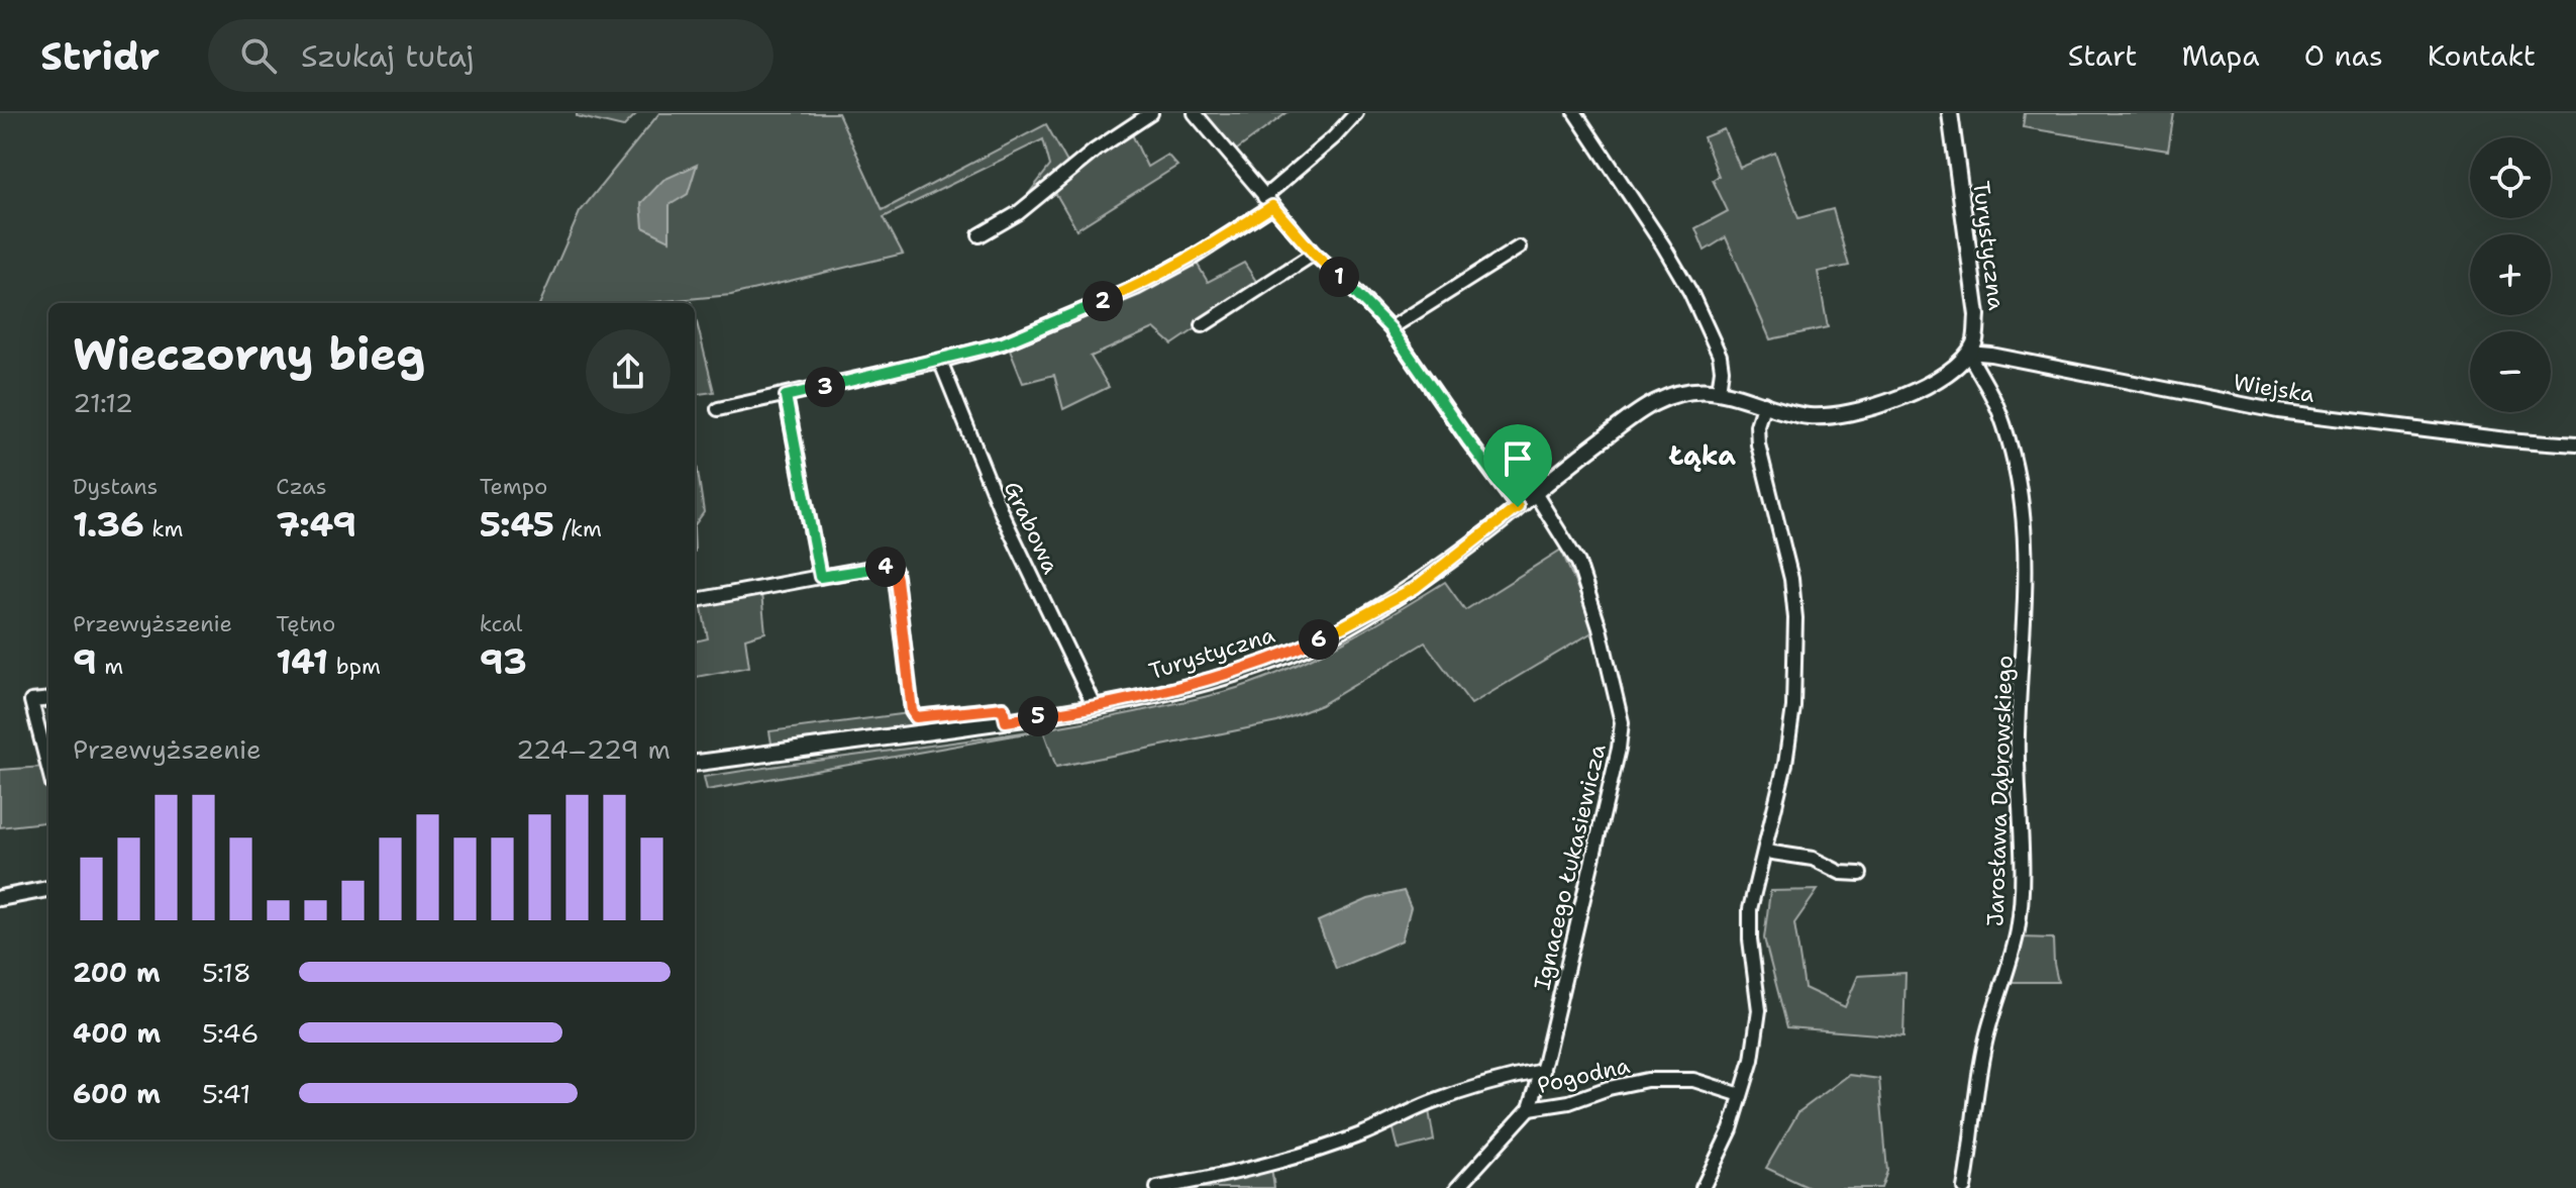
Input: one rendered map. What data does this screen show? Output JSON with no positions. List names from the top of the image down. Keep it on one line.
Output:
{"streets":{"main road":["Turystyczna"],"street":["Wiejska","Grabowa","Jarosława Dąbrowskiego","Ignacego Łukasiewicza","Pogodna"]},"crossings":[["Turystyczna","Wiejska"],["Turystyczna","Grabowa"],["Turystyczna","Jarosława Dąbrowskiego"],["Turystyczna","Ignacego Łukasiewicza"],["Wiejska","Jarosława Dąbrowskiego"],["Ignacego Łukasiewicza","Pogodna"]],"districts":["Łąka"],"page":{"header":"Stridr","search":"Szukaj tutaj","nav":["Start","Mapa","O nas","Kontakt"],"map_buttons":["+","−"],"pins":["1","2","3","4","6","5"],"heading":["Wieczorny bieg","21:12"],"stats":[["Dystans","1.36 km"],["Czas","7:49"],["Tempo","5:45 /km"],["Przewyższenie","9 m"],["Tętno","141 bpm"],["kcal","93"]],"chart":["Przewyższenie","224–229 m"],"list":[{"name":"200 m","note":"5:18"},{"name":"400 m","note":"5:46"},{"name":"600 m","note":"5:41"}]}}
